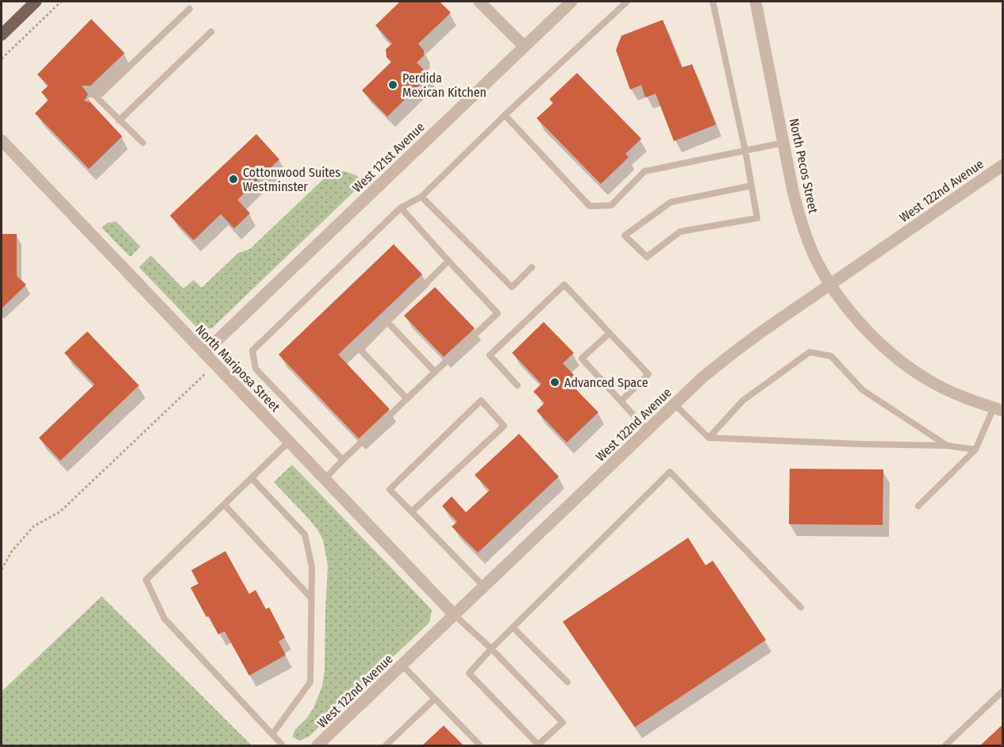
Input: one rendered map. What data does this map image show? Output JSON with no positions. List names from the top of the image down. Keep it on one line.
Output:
{"streets":{"street":["West 121st Avenue","North Pecos Street","West 122nd Avenue","North Mariposa Street"]},"crossings":[["West 121st Avenue","North Mariposa Street"],["North Pecos Street","West 122nd Avenue"],["West 122nd Avenue","North Mariposa Street"]],"places":["Perdida Mexican Kitchen","Cottonwood Suites Westminster","Advanced Space"]}
